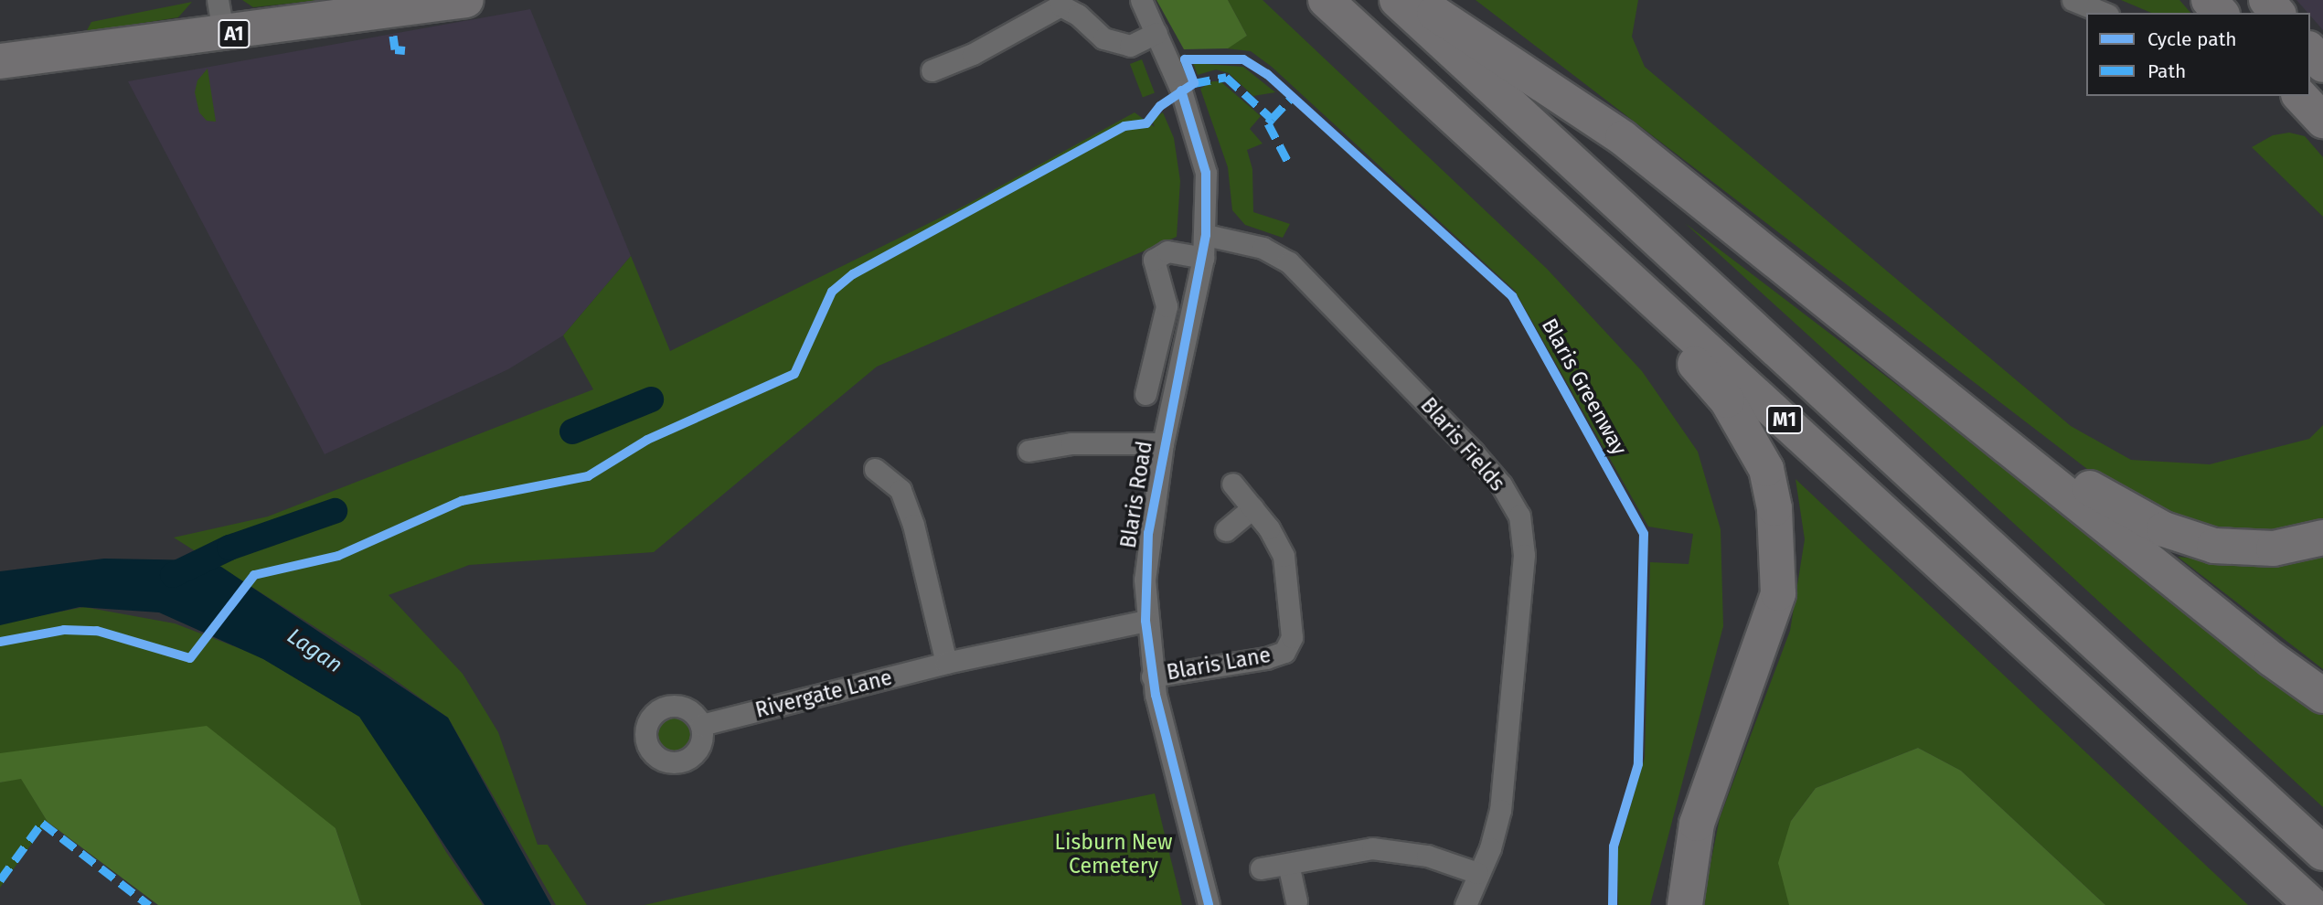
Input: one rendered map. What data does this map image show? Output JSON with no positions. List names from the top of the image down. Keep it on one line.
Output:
{"streets":{"highway":["A1","M1"],"street":["Blaris Fields","Blaris Road","Blaris Lane","Rivergate Lane"],"cycle path":["Blaris Greenway"]},"crossings":[["Blaris Fields","Blaris Road"],["Blaris Road","Blaris Lane"],["Blaris Road","Rivergate Lane"]],"water":["Lagan"],"parks":["Lisburn New Cemetery"],"legend":["Cycle path","Path"]}
